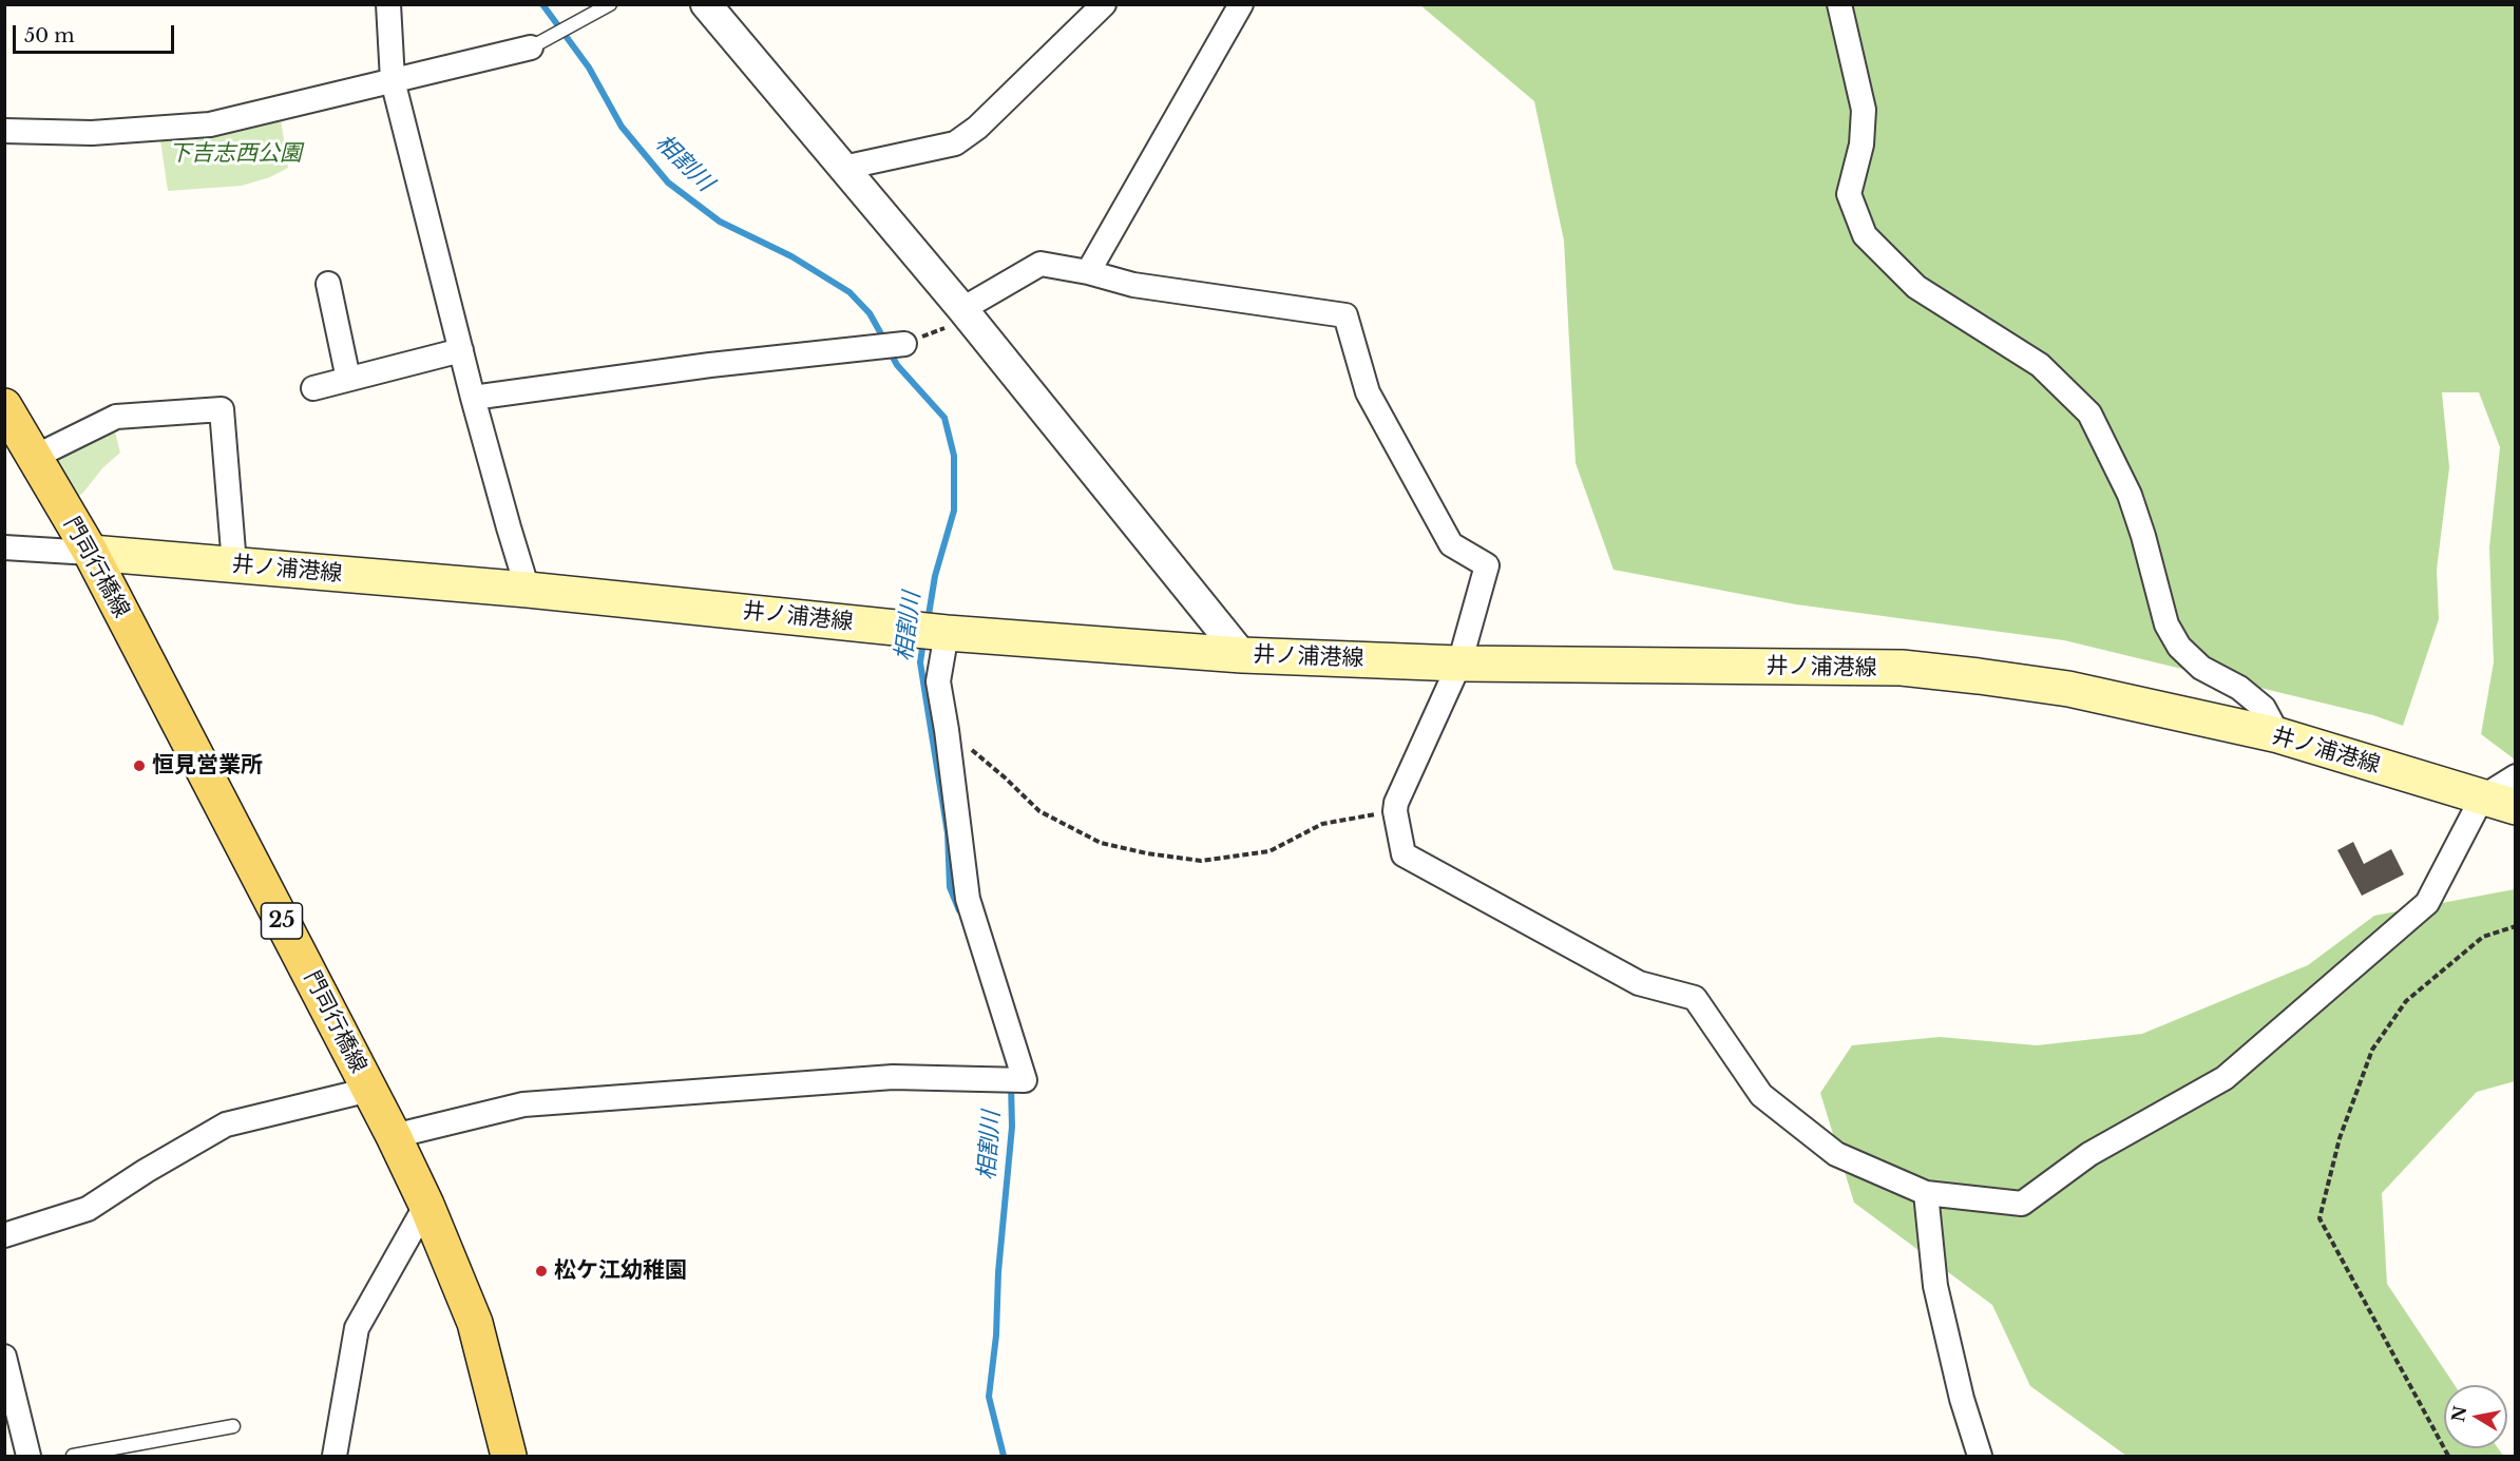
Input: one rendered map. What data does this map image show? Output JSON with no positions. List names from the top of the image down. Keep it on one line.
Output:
{"streets":{"main road":["門司行橋線","井ノ浦港線","25"]},"crossings":[["門司行橋線","井ノ浦港線"]],"water":["相割川"],"parks":["下吉志西公園"],"places":["恒見営業所","松ケ江幼稚園"],"scale_bar":"50 m","north":"left"}
